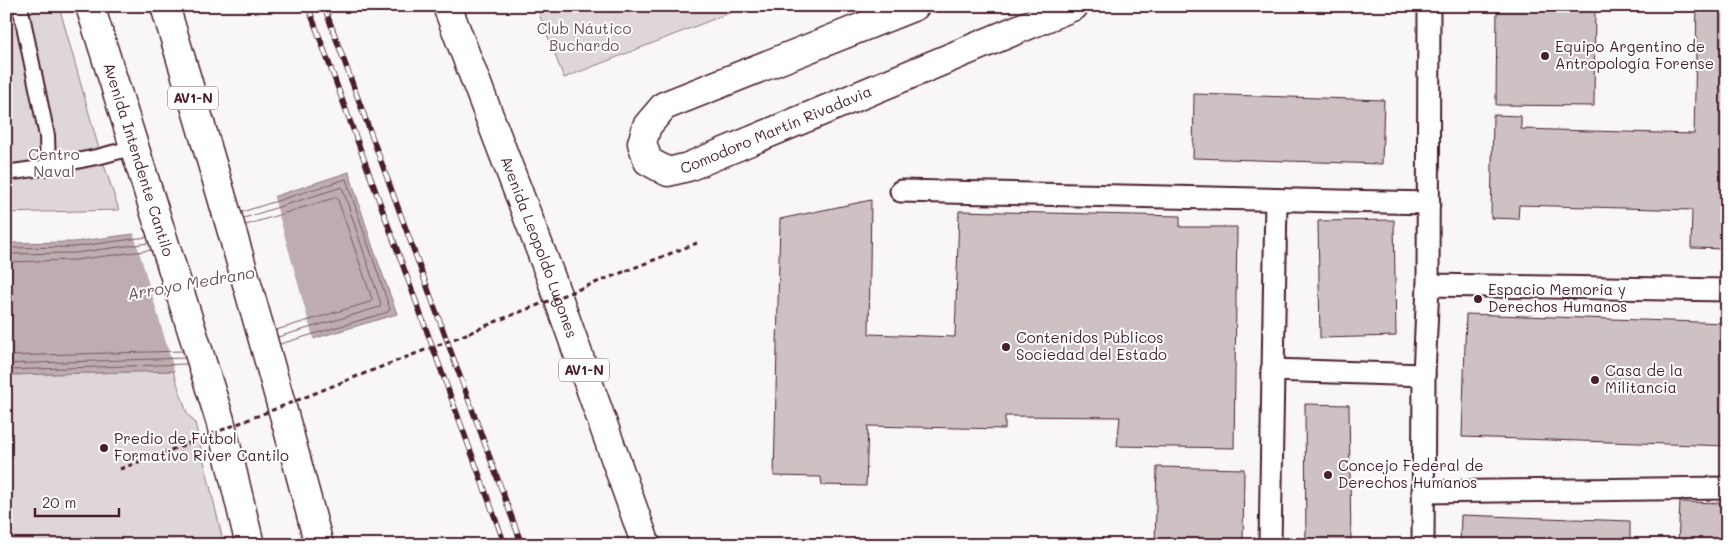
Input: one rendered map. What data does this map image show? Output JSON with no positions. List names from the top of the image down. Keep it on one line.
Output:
{"streets":{"main road":["AV1-N","Comodoro Martín Rivadavia","Avenida Intendente Cantilo","Avenida Leopoldo Lugones"]},"water":["Arroyo Medrano"],"parks":["Club Náutico Buchardo","Centro Naval"],"places":["Equipo Argentino de Antropología Forense","Espacio Memoria y Derechos Humanos","Contenidos Públicos Sociedad del Estado","Casa de la Militancia","Predio de Fútbol Formativo River Cantilo","Concejo Federal de Derechos Humanos"],"scale_bar":"20 m"}
